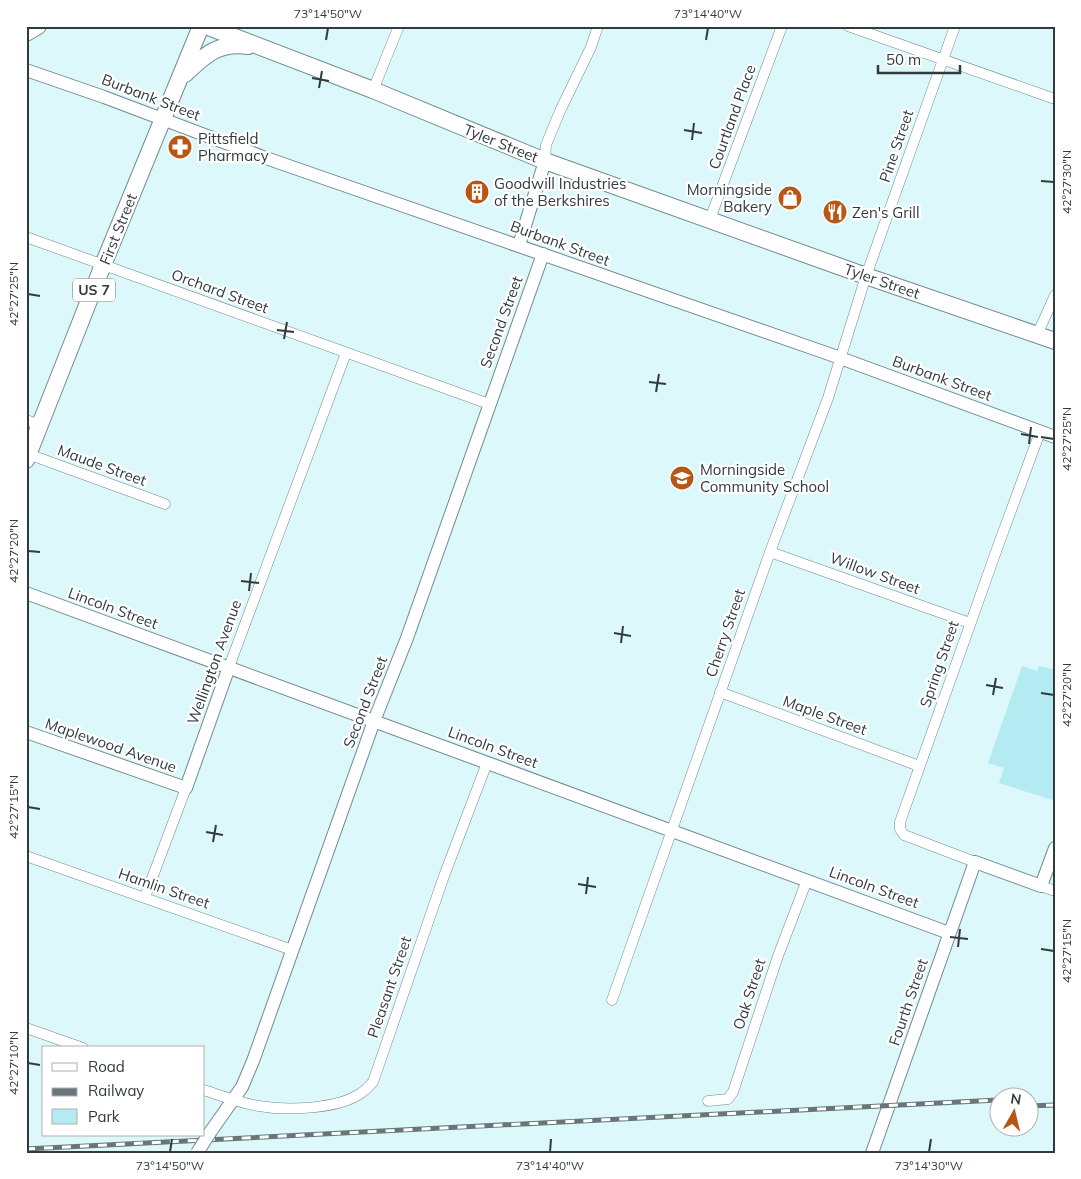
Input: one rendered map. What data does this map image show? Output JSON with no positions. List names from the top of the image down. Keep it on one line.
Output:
{"streets":{"main road":["Tyler Street","First Street","US 7"],"street":["Burbank Street","Courtland Place","Pine Street","Orchard Street","Second Street","Maude Street","Willow Street","Lincoln Street","Cherry Street","Wellington Avenue","Spring Street","Maple Street","Maplewood Avenue","Hamlin Street","Pleasant Street","Oak Street","Fourth Street"]},"crossings":[["Burbank Street","First Street"],["Burbank Street","Second Street"],["Burbank Street","Cherry Street"],["Burbank Street","Spring Street"],["Courtland Place","Tyler Street"],["Tyler Street","Pine Street"],["Tyler Street","Cherry Street"],["Pine Street","Cherry Street"],["First Street","Orchard Street"],["First Street","Maude Street"],["Orchard Street","Second Street"],["Orchard Street","Wellington Avenue"],["Second Street","Lincoln Street"],["Second Street","Hamlin Street"],["Second Street","Pleasant Street"],["Willow Street","Cherry Street"],["Willow Street","Spring Street"],["Lincoln Street","Cherry Street"],["Lincoln Street","Wellington Avenue"],["Lincoln Street","Pleasant Street"],["Lincoln Street","Oak Street"],["Lincoln Street","Fourth Street"],["Cherry Street","Maple Street"],["Wellington Avenue","Maplewood Avenue"],["Wellington Avenue","Hamlin Street"],["Spring Street","Maple Street"],["Spring Street","Fourth Street"]],"places":{"pharmacy":["Pittsfield Pharmacy"],"building":["Goodwill Industries of the Berkshires"],"shop":["Morningside Bakery"],"restaurant":["Zen's Grill"],"school or university":["Morningside Community School"]},"legend":["Road","Railway","Park"],"scale_bar":"50 m","north":"top","coordinates":["73°14'50\"W","73°14'40\"W","42°27'30\"N","42°27'25\"N","42°27'20\"N","42°27'15\"N","42°27'10\"N","73°14'30\"W"]}
